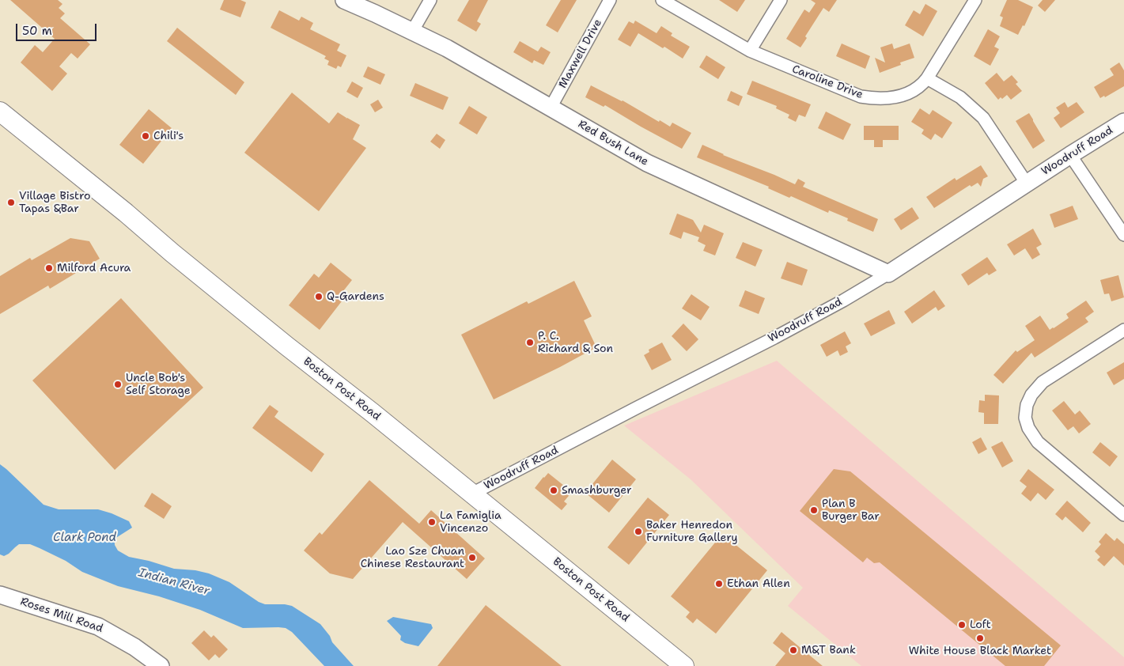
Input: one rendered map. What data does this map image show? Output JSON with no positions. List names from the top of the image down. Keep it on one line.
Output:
{"streets":{"main road":["Boston Post Road"],"street":["Maxwell Drive","Caroline Drive","Red Bush Lane","Woodruff Road","Roses Mill Road"]},"crossings":[["Maxwell Drive","Red Bush Lane"],["Red Bush Lane","Woodruff Road"],["Woodruff Road","Boston Post Road"]],"water":["Clark Pond","Indian River"],"places":["Chili's","Village Bistro Tapas &Bar","Milford Acura","Q-Gardens","P. C. Richard & Son","Uncle Bob's Self Storage","Smashburger","Plan B Burger Bar","La Famiglia Vincenzo","Baker Henredon Furniture Gallery","Lao Sze Chuan Chinese Restaurant","Ethan Allen","Loft","White House Black Market","M&T Bank"],"scale_bar":"50 m"}
